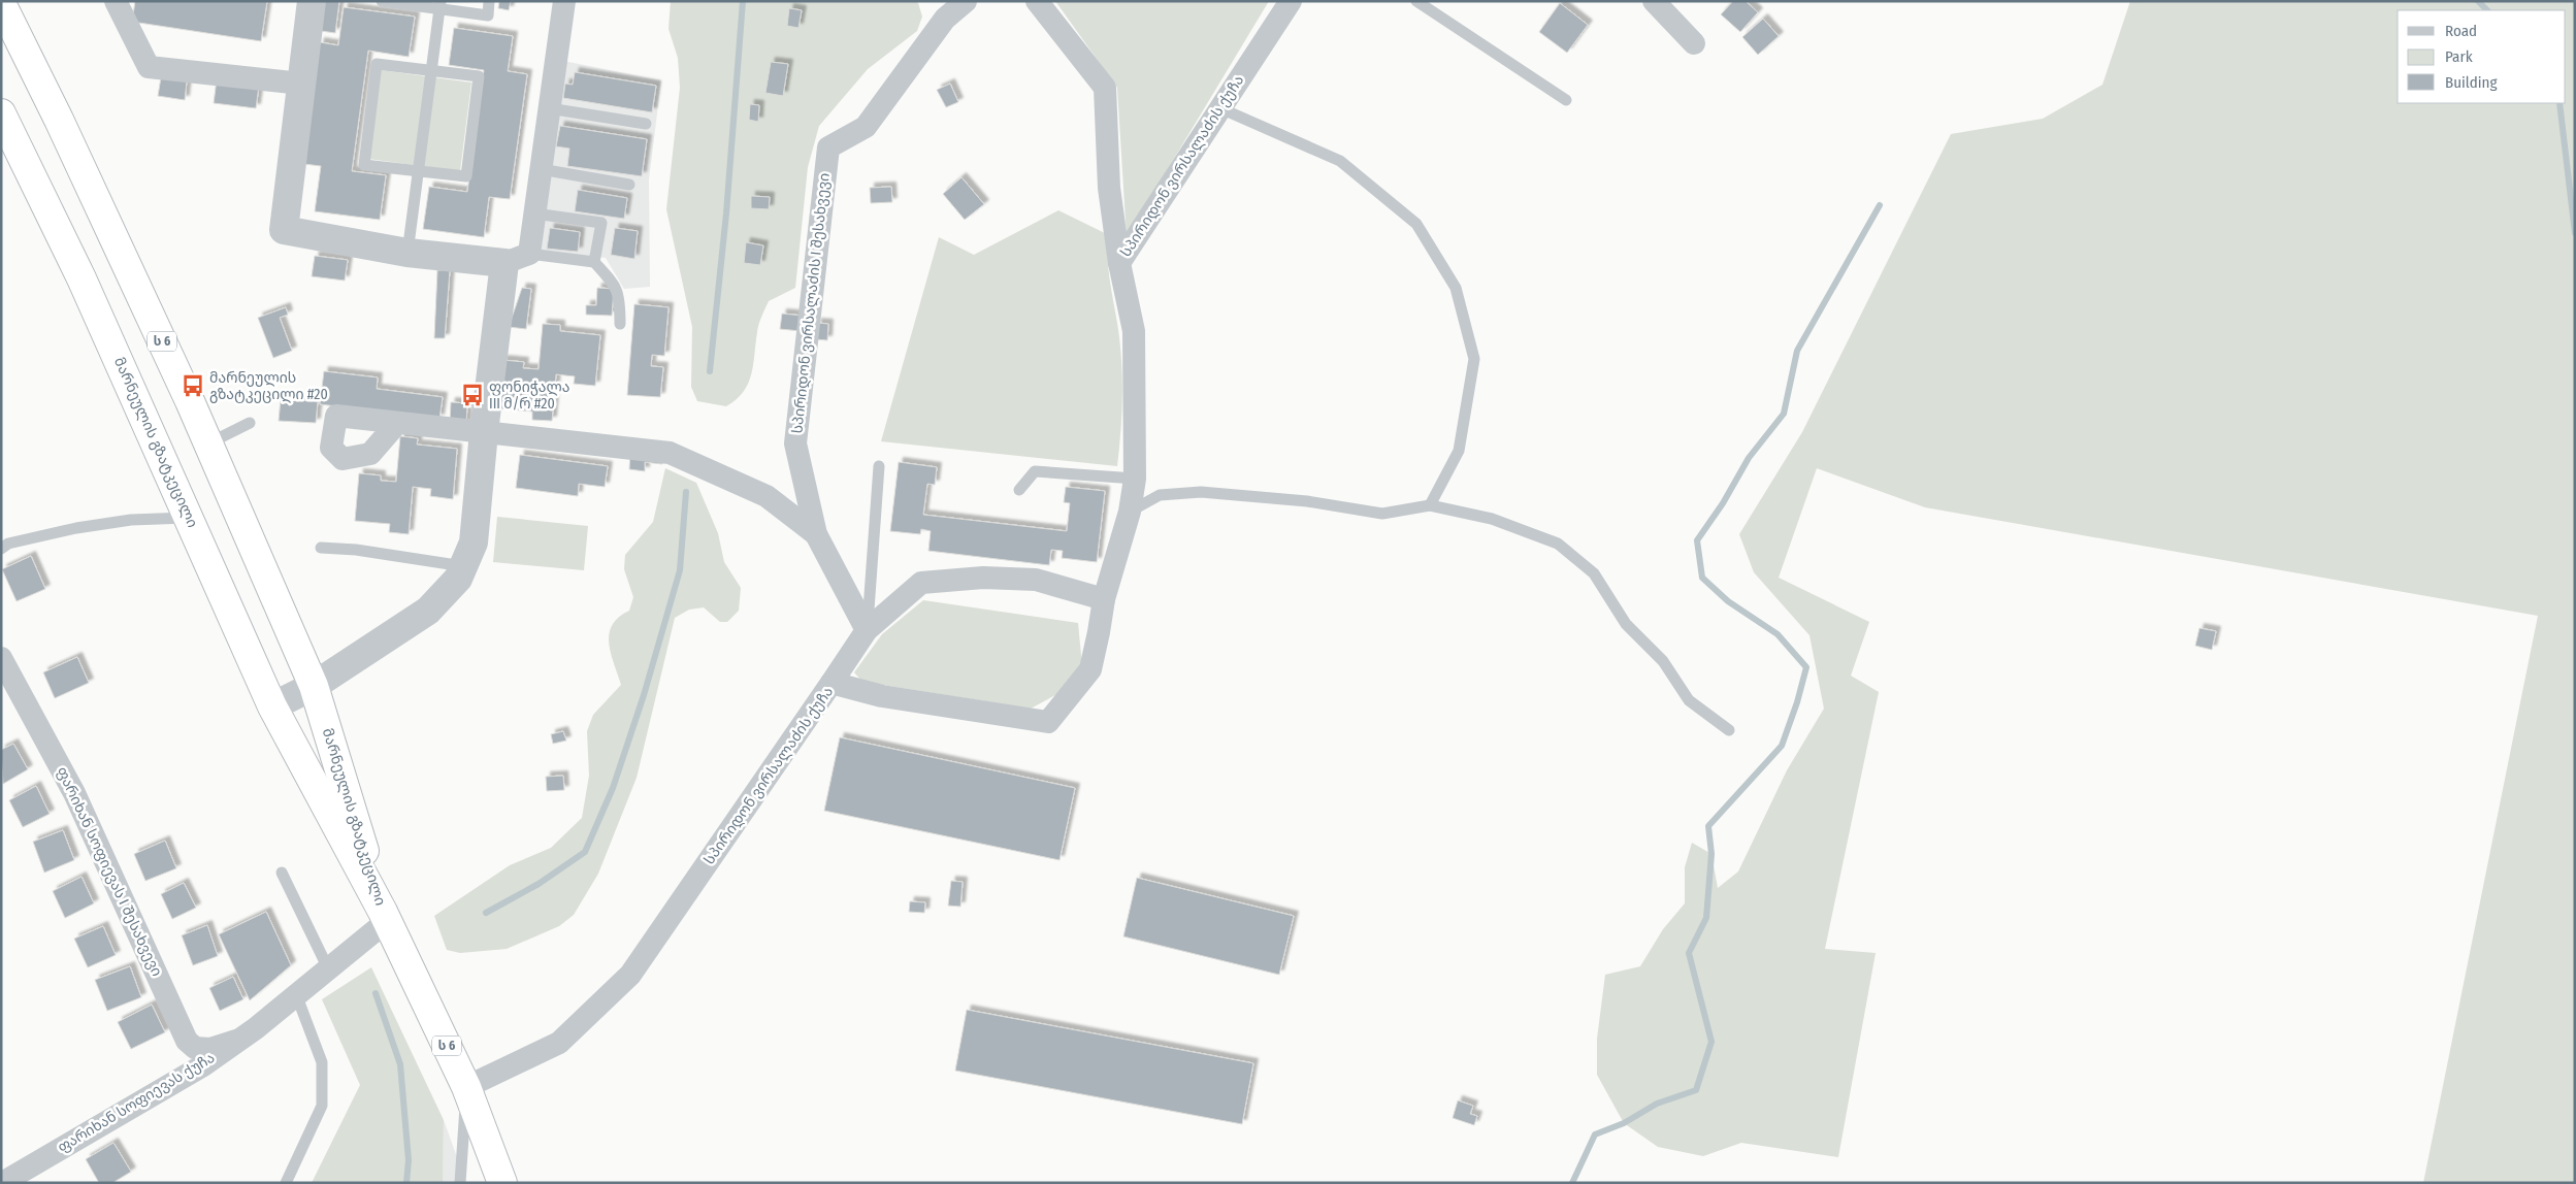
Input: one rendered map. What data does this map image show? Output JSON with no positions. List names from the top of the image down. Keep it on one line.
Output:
{"streets":{"highway":["ს 6","მარნეულის გზატკეცილი"],"street":["სპირიდონ ვირსალაძის ქუჩა","სპირიდონ ვირსალაძის I შესახვევი","ფარიხან სოფიევას I შესახვევი","ფარიხან სოფიევას ქუჩა"]},"crossings":[["სპირიდონ ვირსალაძის ქუჩა","ს 6"],["ს 6","მარნეულის გზატკეცილი"],["ს 6","ფარიხან სოფიევას ქუჩა"],["მარნეულის გზატკეცილი","ფარიხან სოფიევას ქუჩა"],["ფარიხან სოფიევას I შესახვევი","ფარიხან სოფიევას ქუჩა"]],"places":{"bus stop":["მარნეულის გზატკეცილი #20","ფონიჭალა III მ/რ #20"]},"legend":["Road","Park","Building"]}
